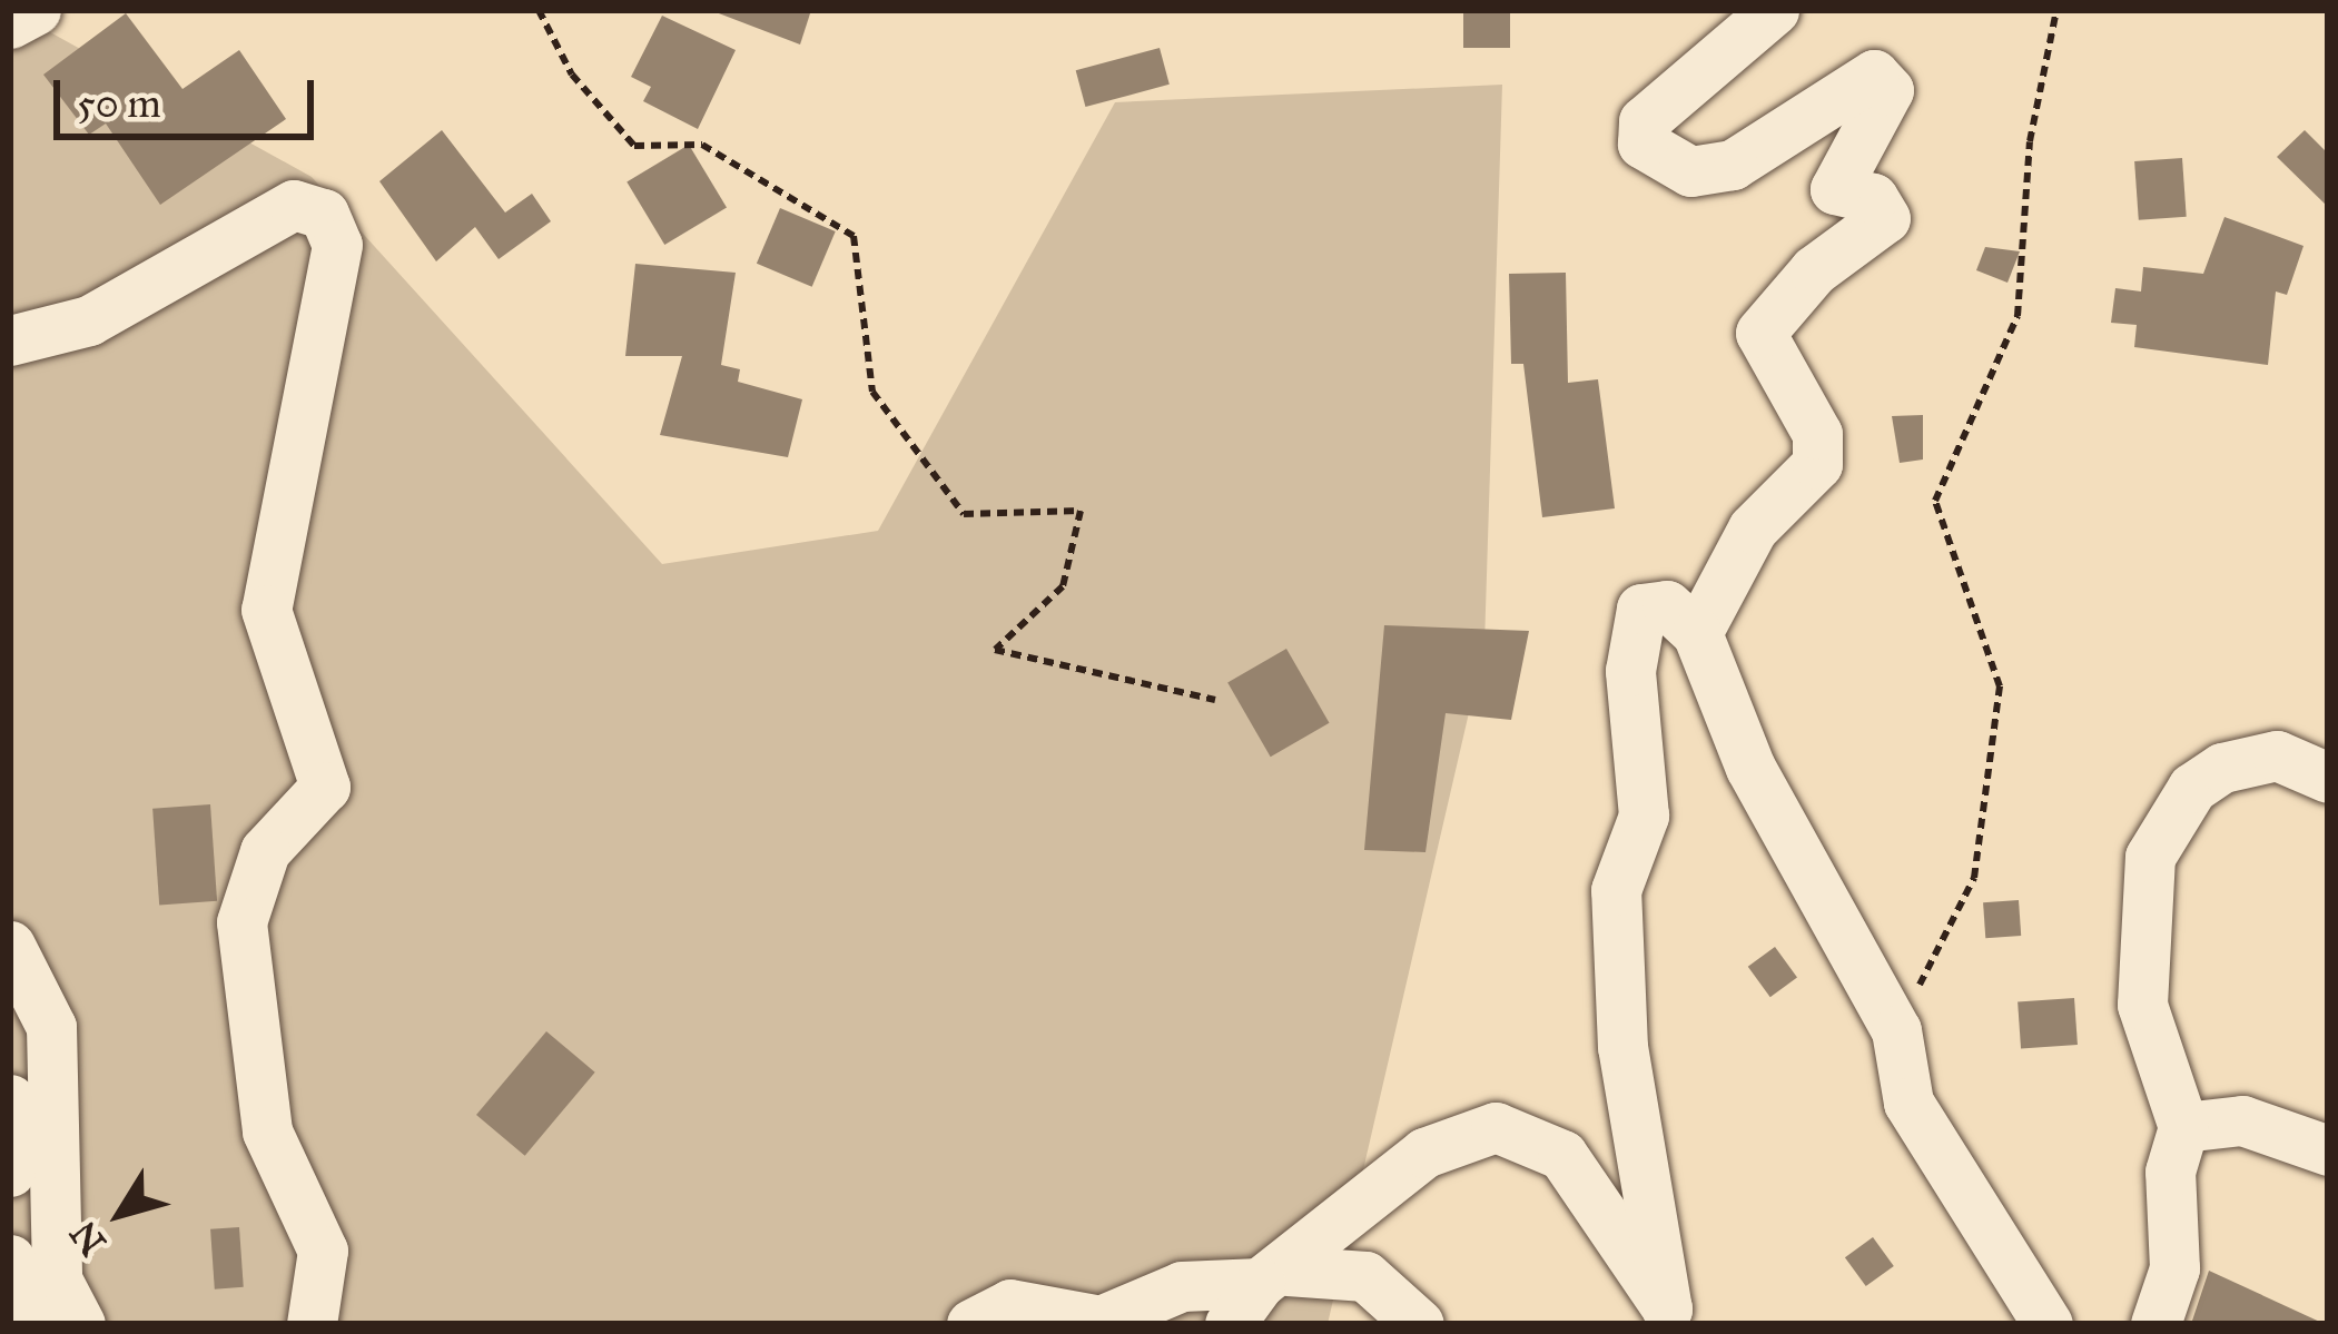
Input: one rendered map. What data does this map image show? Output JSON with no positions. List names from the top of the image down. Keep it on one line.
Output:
{"scale_bar":"50 m","north":"bottom left"}
